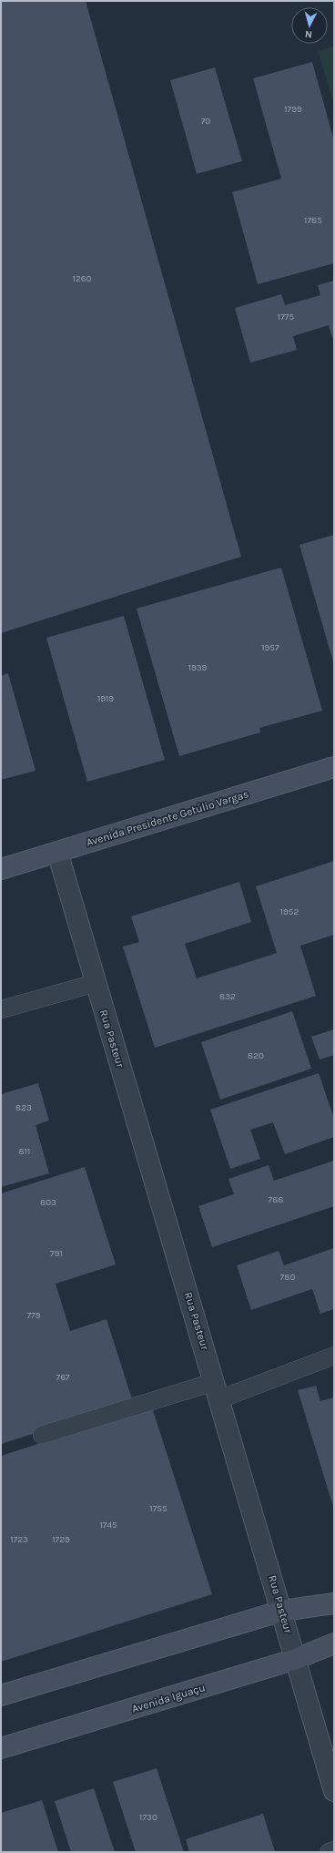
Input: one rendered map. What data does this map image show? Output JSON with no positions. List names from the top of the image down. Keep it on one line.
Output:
{"streets":{"main road":["Avenida Presidente Getúlio Vargas","Avenida Iguaçu"],"street":["Rua Pasteur"]},"crossings":[["Avenida Presidente Getúlio Vargas","Rua Pasteur"],["Rua Pasteur","Avenida Iguaçu"]],"house_numbers":["1799","70","1785","1260","1775","1957","1939","1919","1952","832","820","823","811","788","803","791","780","779","767","1755","1745","1723","1729","1730"],"north":"bottom"}
